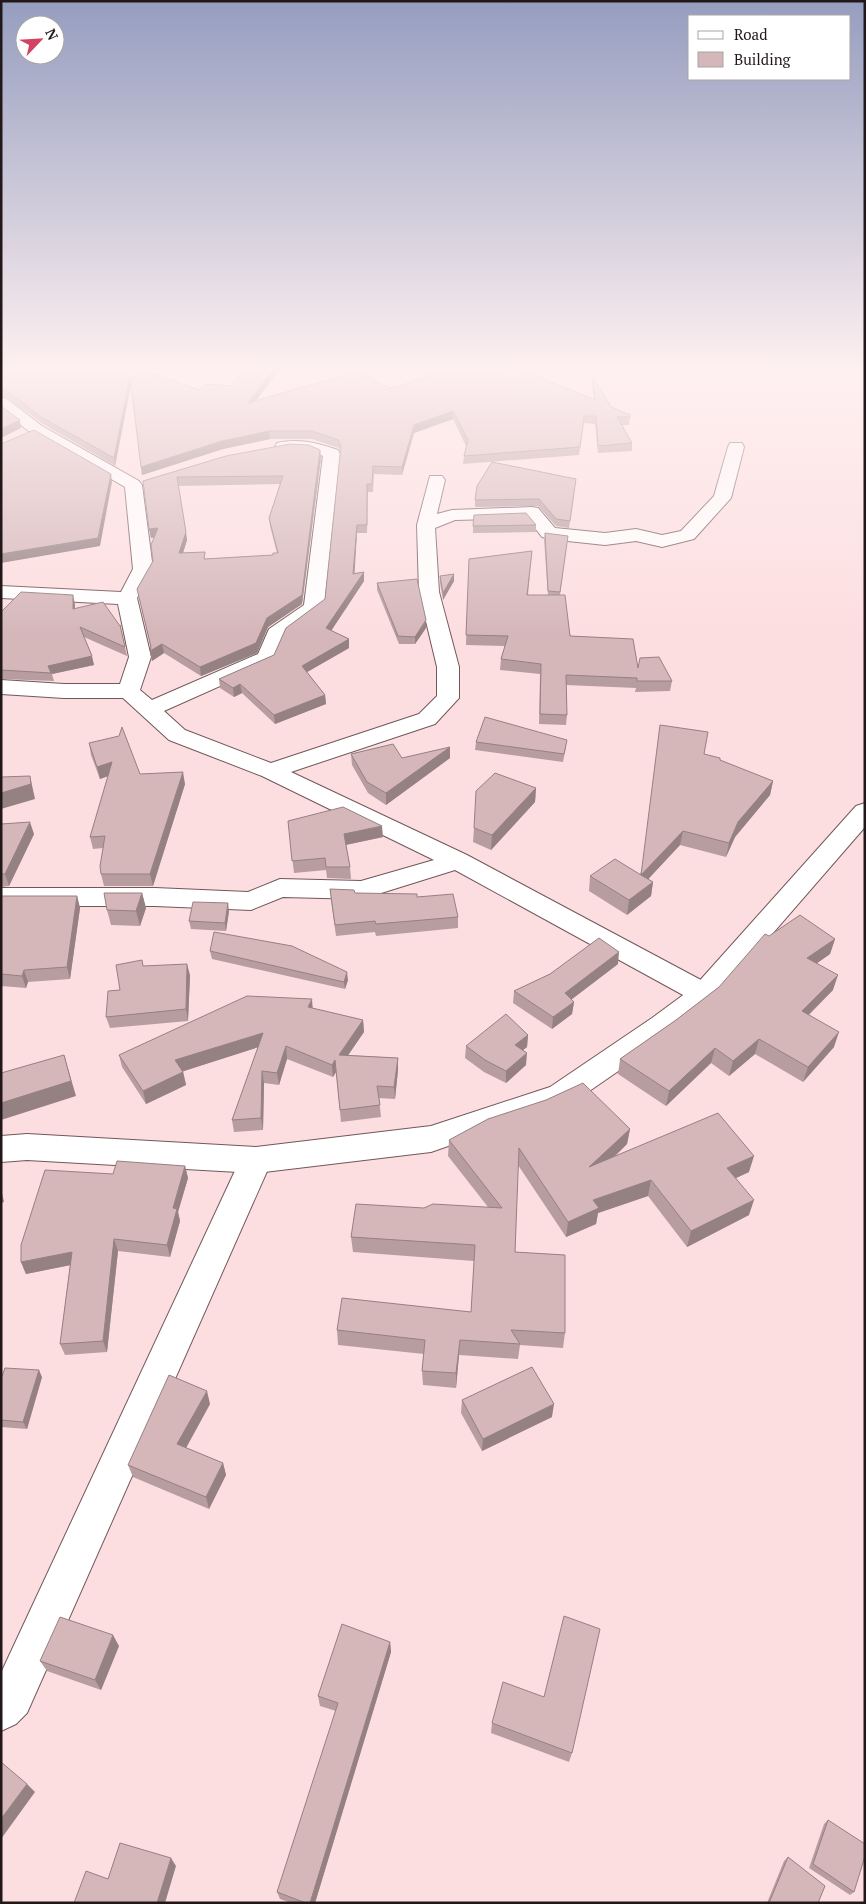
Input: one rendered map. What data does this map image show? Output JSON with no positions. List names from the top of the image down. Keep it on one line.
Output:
{"legend":["Road","Building"],"north":"top right"}
